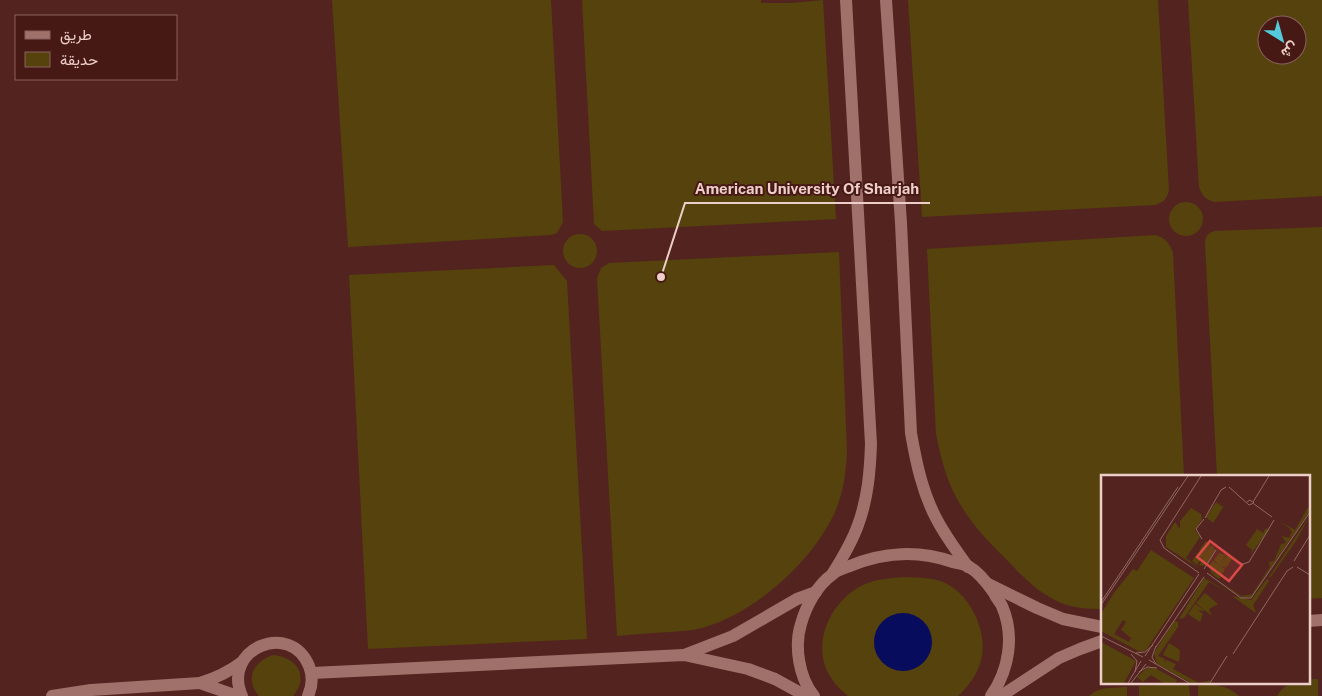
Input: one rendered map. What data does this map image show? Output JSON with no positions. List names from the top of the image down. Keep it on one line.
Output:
{"places":["American University Of Sharjah"],"legend":["طريق","حديقة"],"north":"bottom right"}
